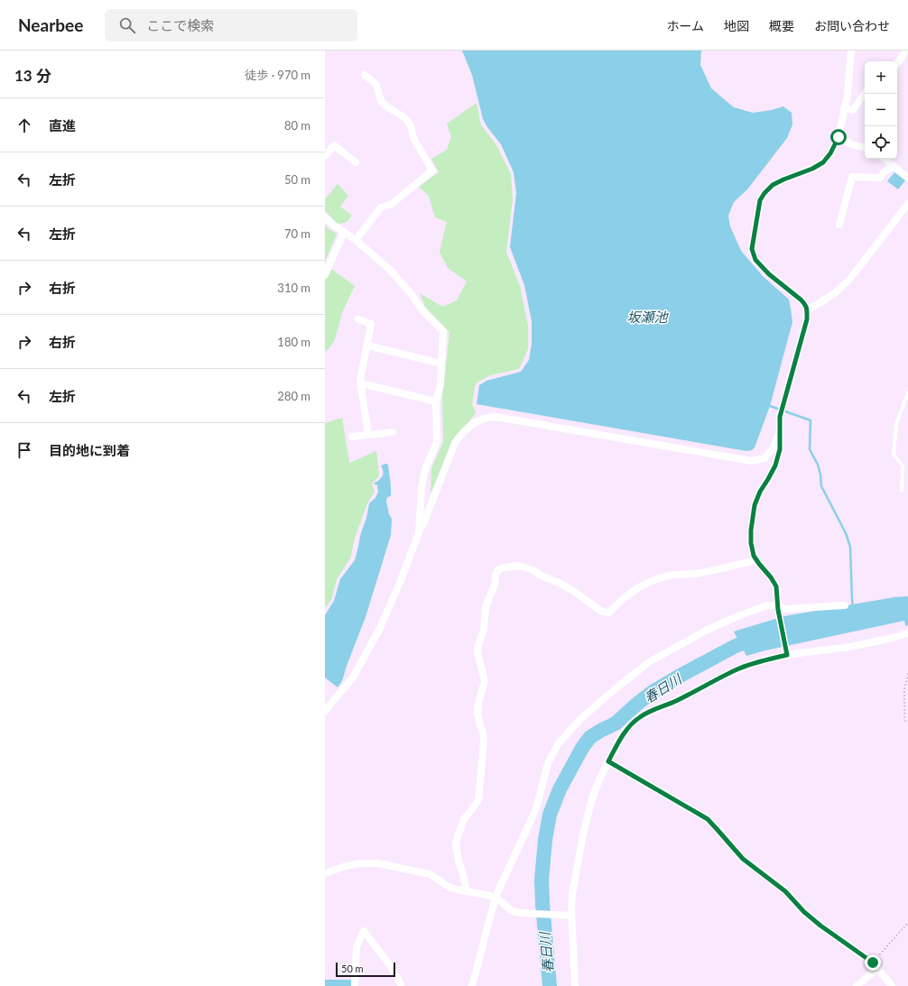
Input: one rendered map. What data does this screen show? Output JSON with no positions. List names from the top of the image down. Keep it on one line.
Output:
{"water":["坂瀬池","春日川"],"scale_bar":"50 m","page":{"header":"Nearbee","search":"ここで検索","nav":["ホーム","地図","概要","お問い合わせ"],"heading":["13 分","徒歩 · 970 m"],"map_buttons":["+","−"],"list":[["直進","80 m"],["左折","50 m"],["左折","70 m"],["右折","310 m"],["右折","180 m"],["左折","280 m"],"目的地に到着"],"scale":"50 m"}}
